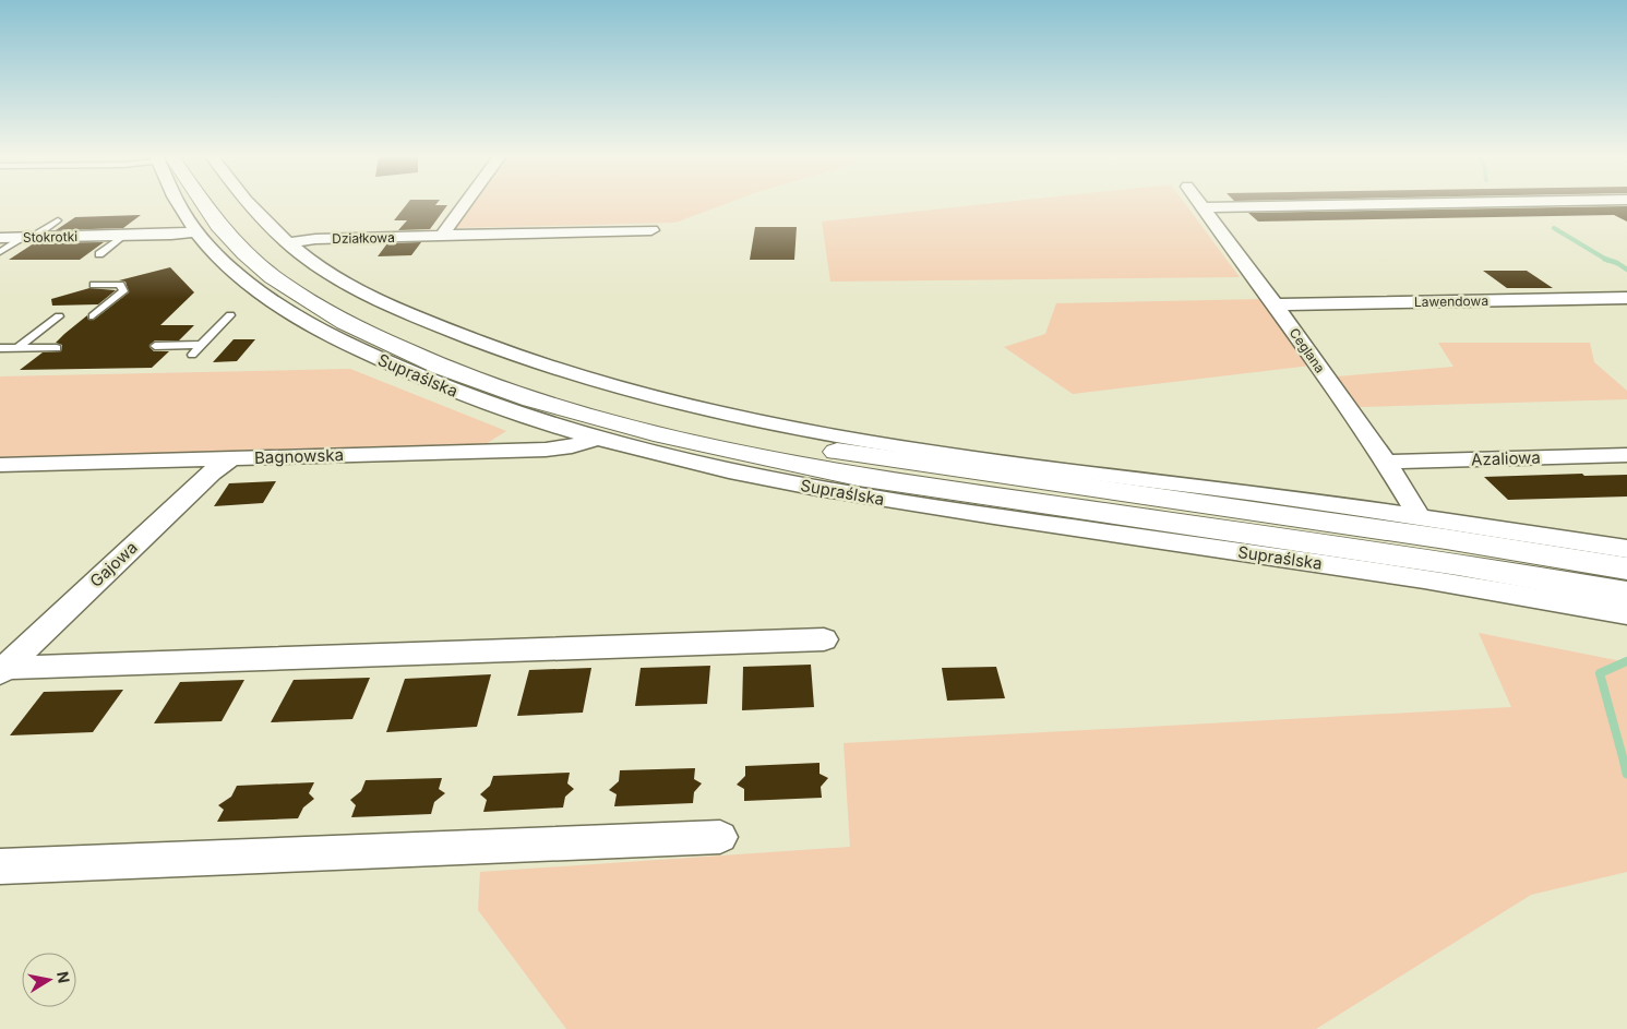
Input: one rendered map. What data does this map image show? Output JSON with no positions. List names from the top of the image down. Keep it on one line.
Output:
{"streets":{"street":["Stokrotki","Działkowa","Lawendowa","Ceglana","Supraślska","Bagnowska","Azaliowa","Gajowa"]},"crossings":[["Stokrotki","Supraślska"],["Lawendowa","Ceglana"],["Ceglana","Azaliowa"],["Supraślska","Bagnowska"],["Bagnowska","Gajowa"]],"north":"right"}
